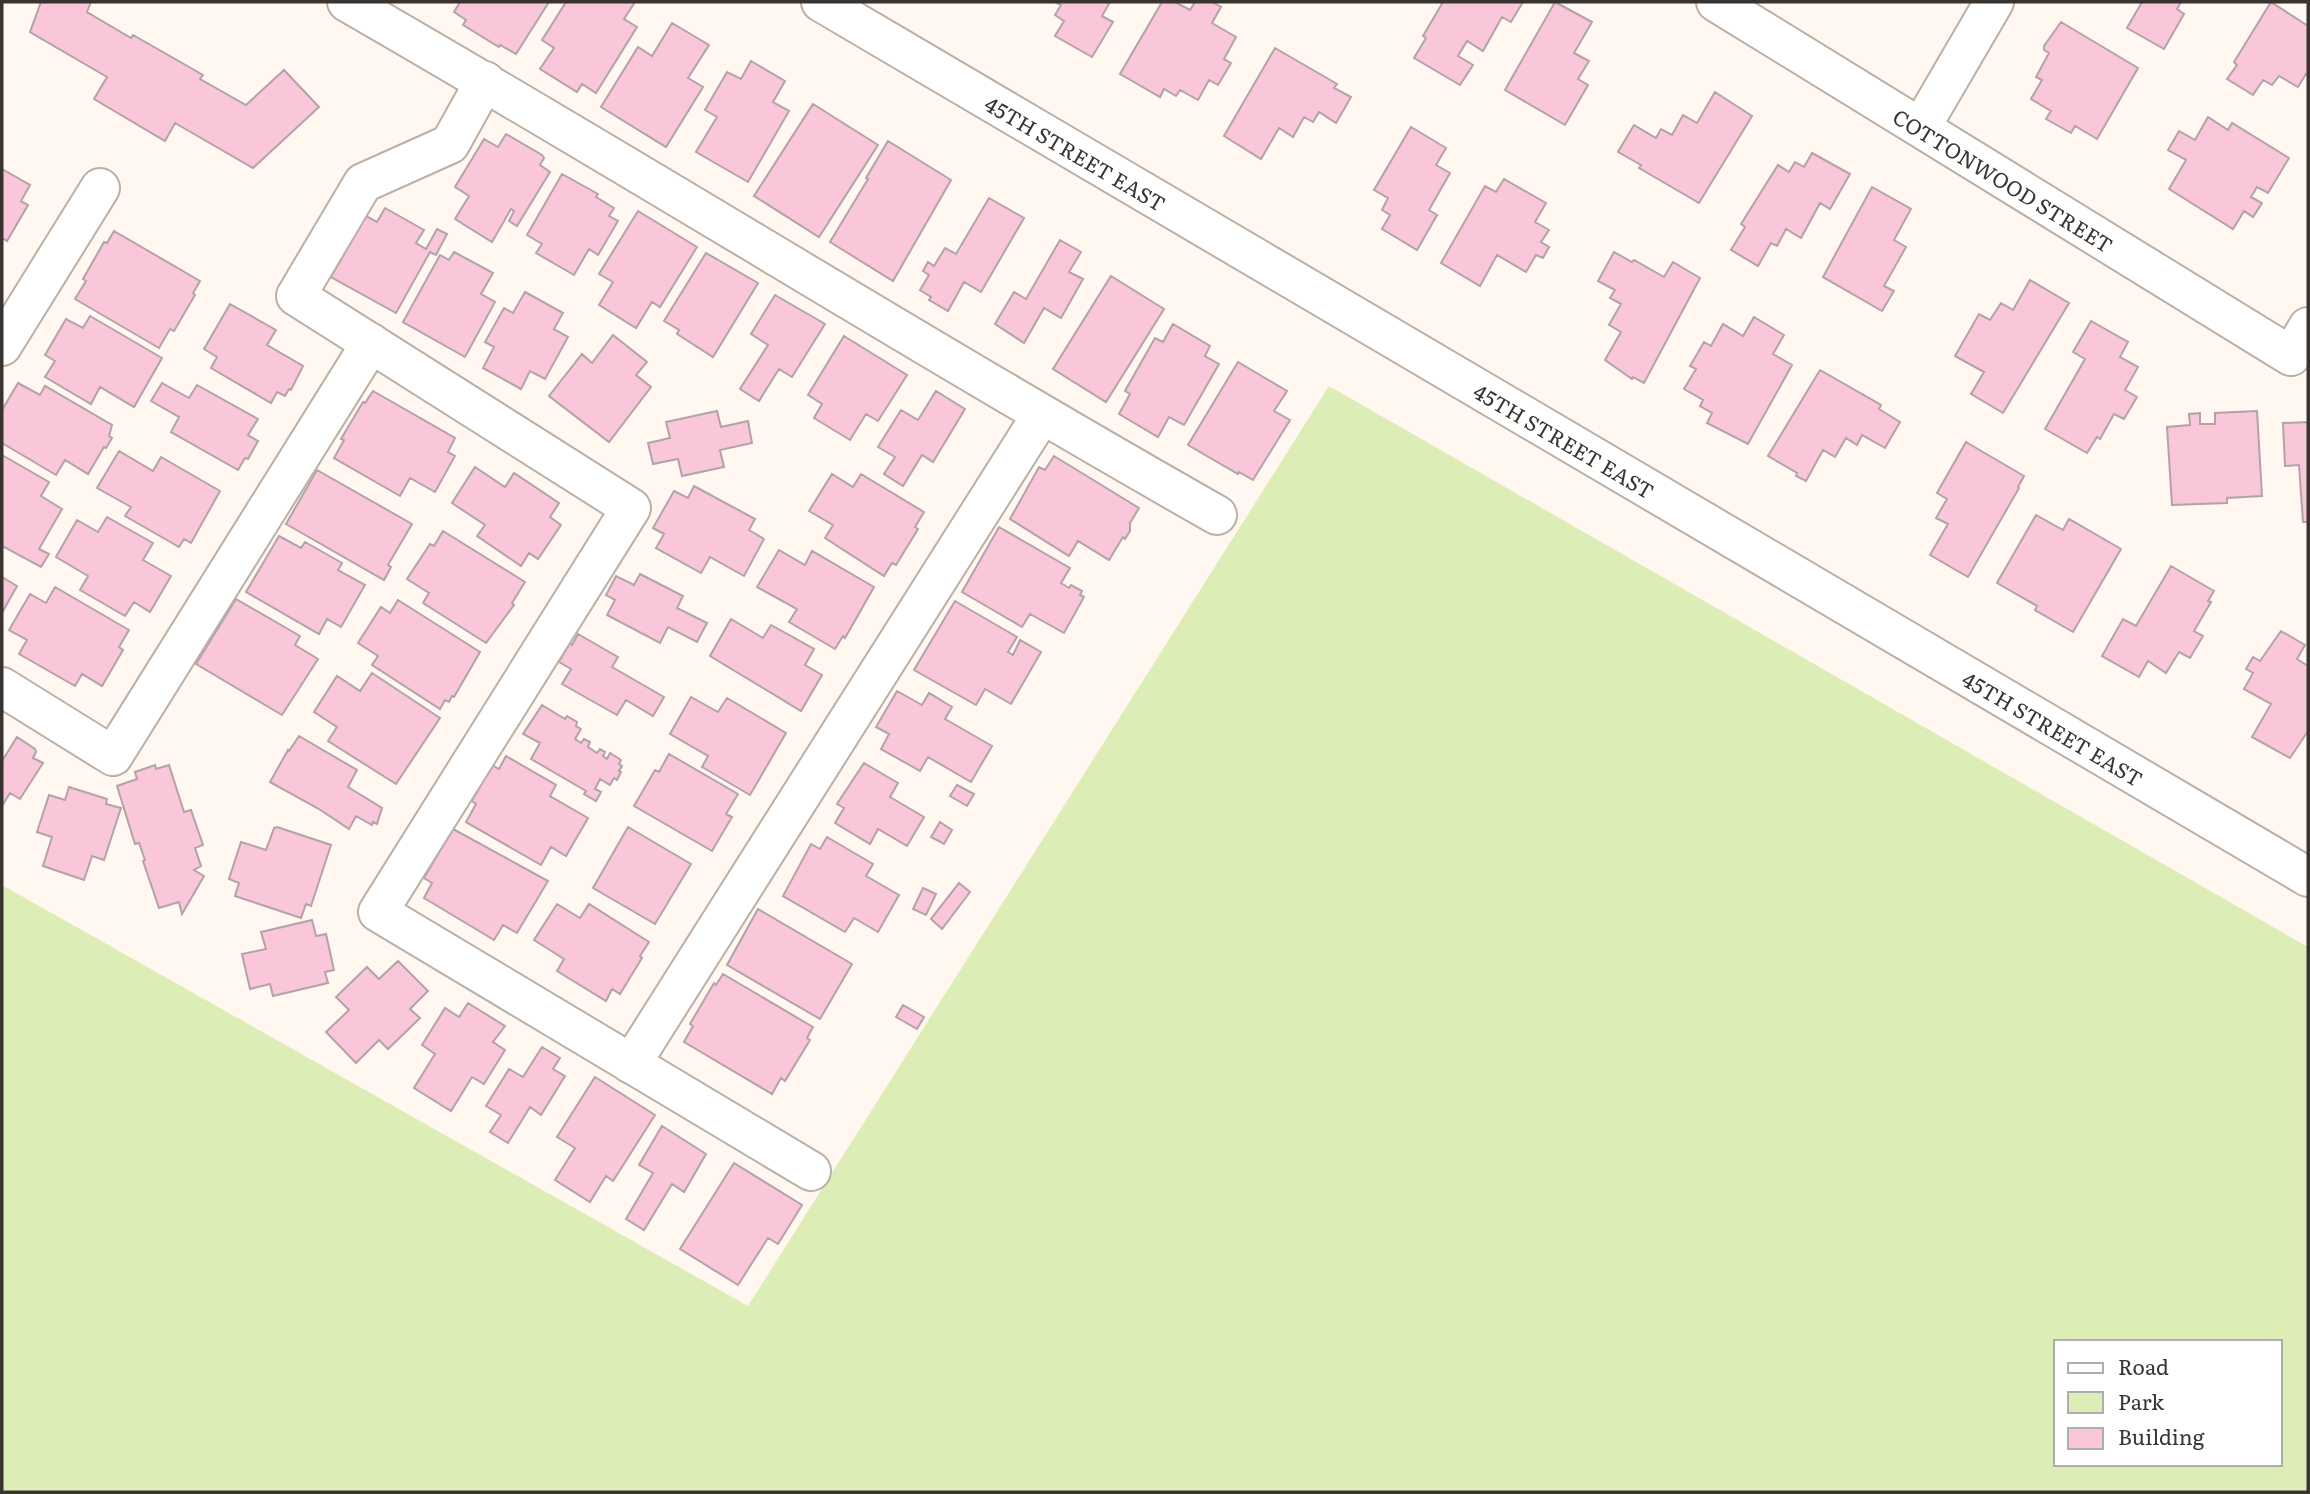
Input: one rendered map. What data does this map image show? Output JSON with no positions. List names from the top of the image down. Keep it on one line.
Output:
{"streets":{"street":["45TH STREET EAST","COTTONWOOD STREET"]},"legend":["Road","Park","Building"]}
